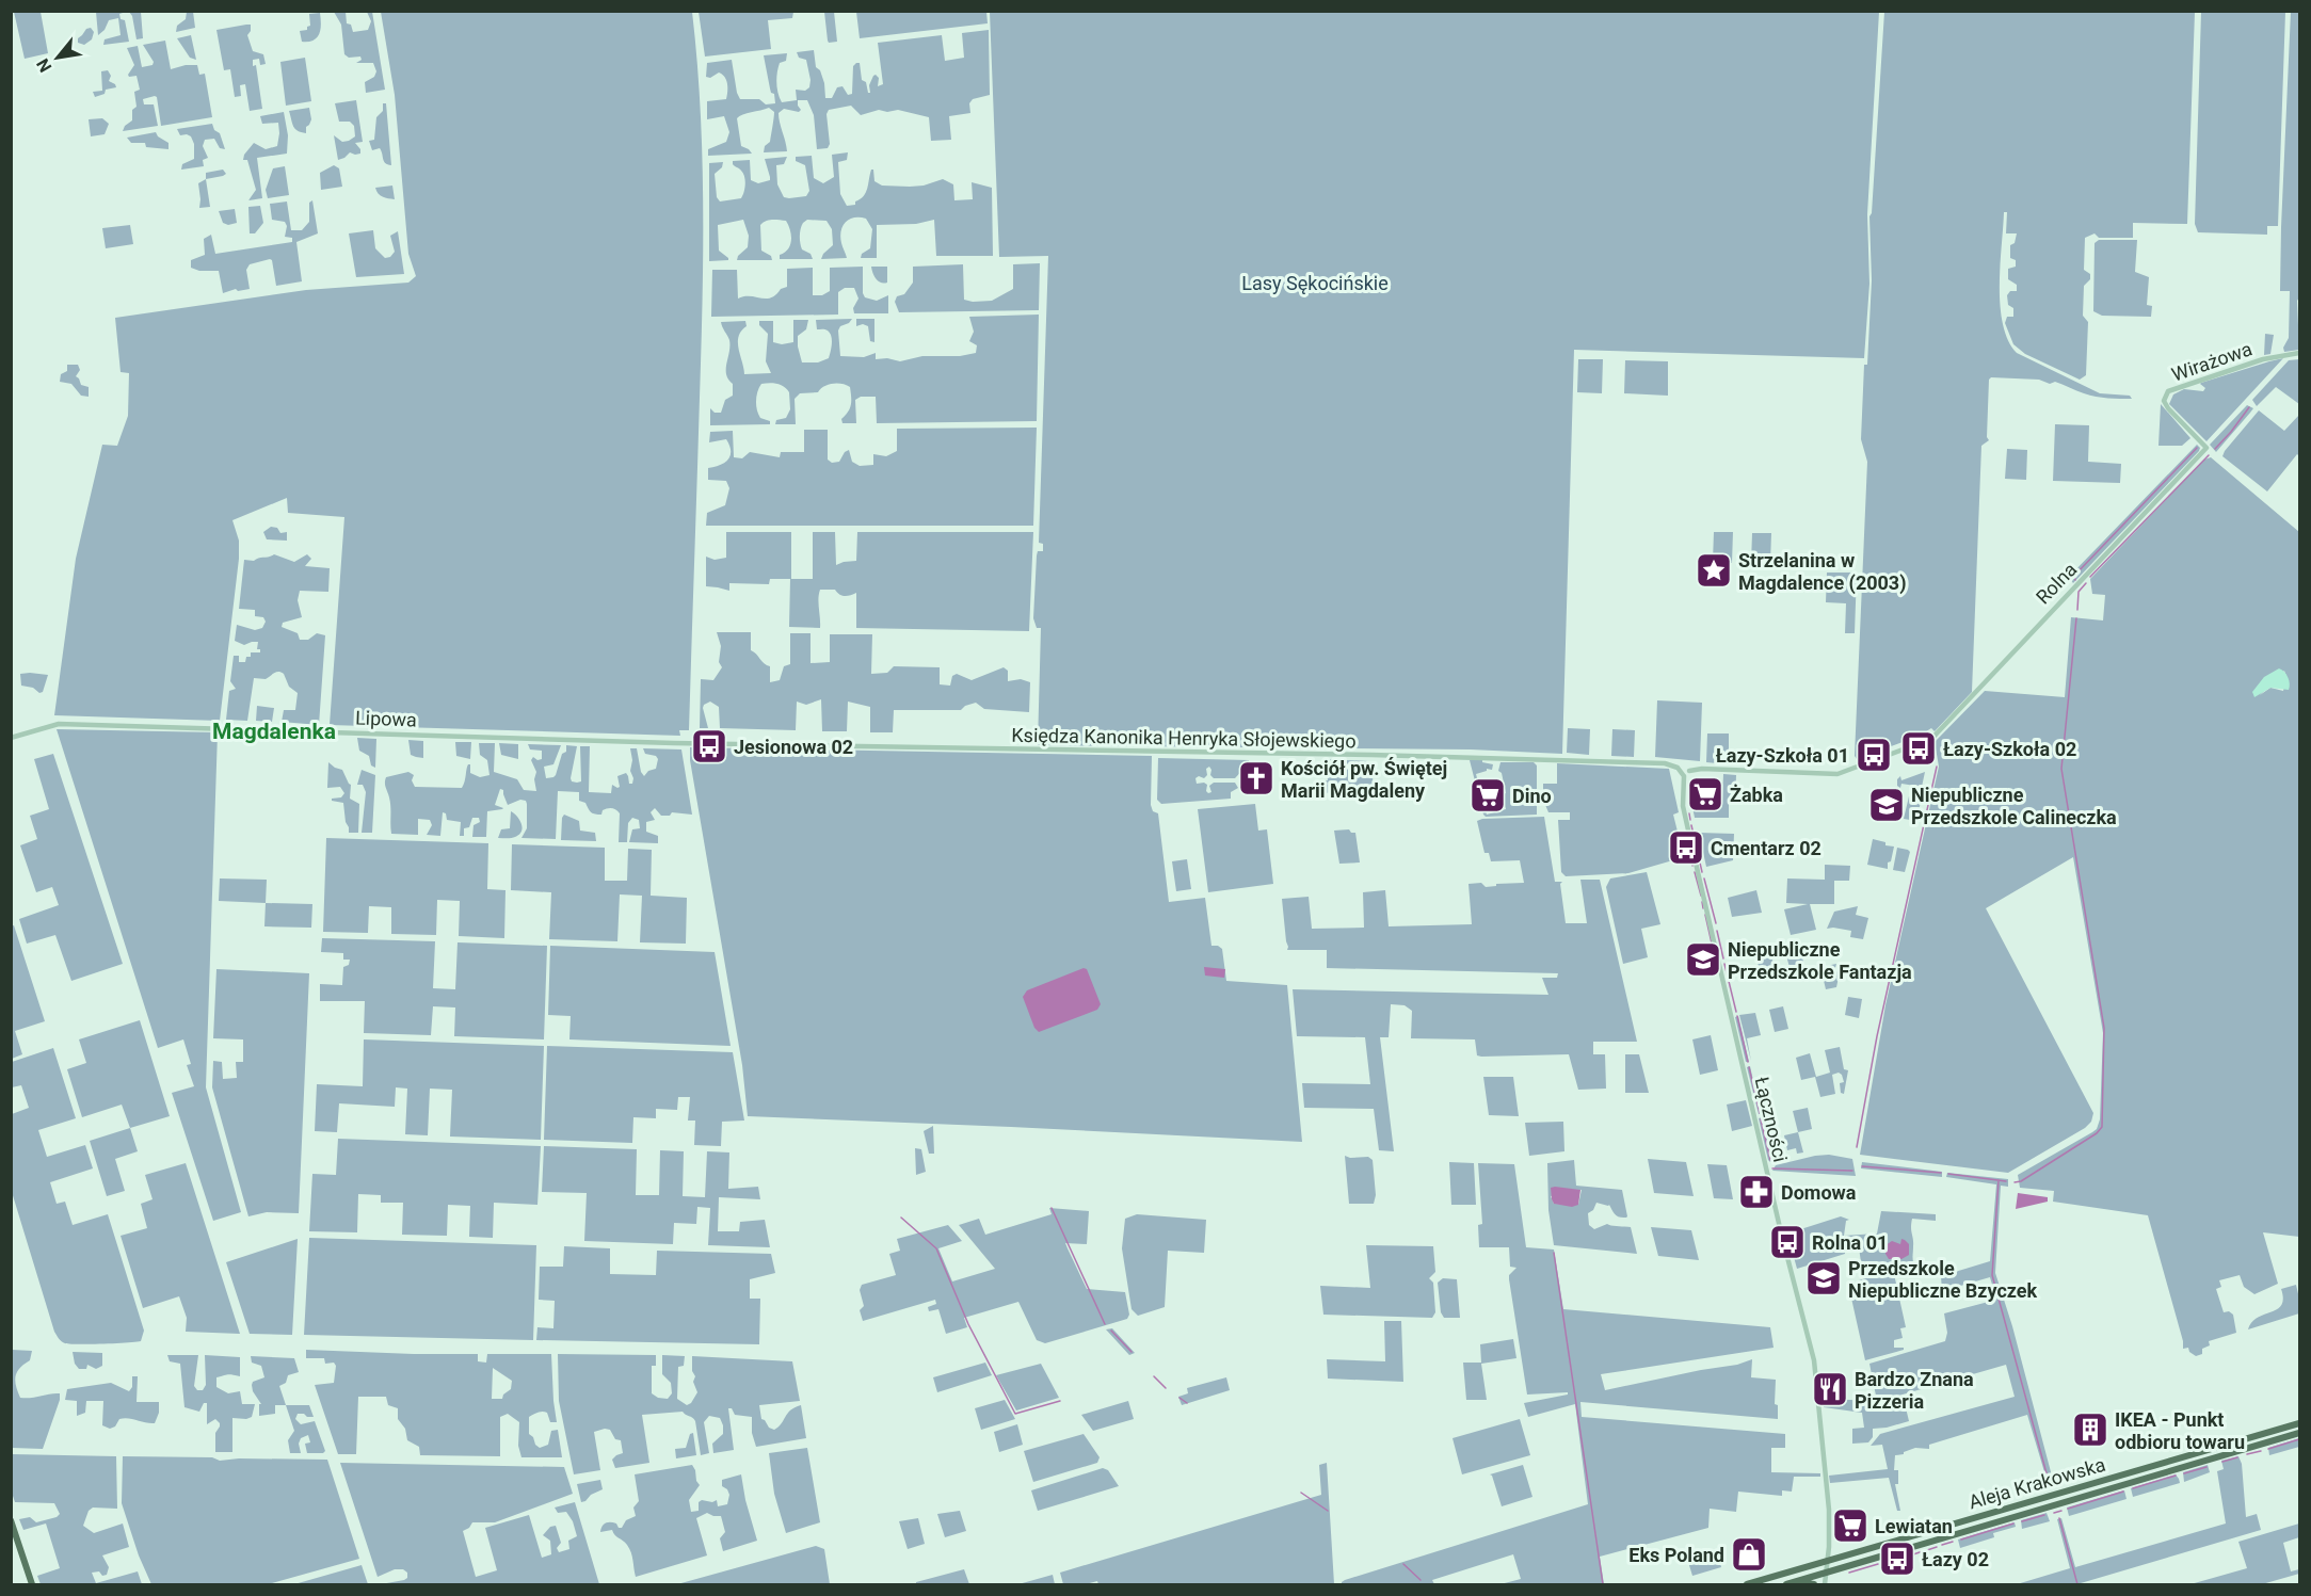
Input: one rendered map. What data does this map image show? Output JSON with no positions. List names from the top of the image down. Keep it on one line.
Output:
{"streets":{"main road":["Aleja Krakowska"],"street":["Wirażowa","Rolna","Lipowa","Księdza Kanonika Henryka Słojewskiego","Łączności"]},"crossings":[["Wirażowa","Rolna"],["Rolna","Księdza Kanonika Henryka Słojewskiego"],["Rolna","Łączności"],["Lipowa","Księdza Kanonika Henryka Słojewskiego"],["Księdza Kanonika Henryka Słojewskiego","Łączności"],["Łączności","Aleja Krakowska"]],"districts":["Magdalenka"],"parks":["Lasy Sękocińskie"],"places":{"place":["Strzelanina w Magdalence (2003)"],"bus stop":["Jesionowa 02","Łazy-Szkoła 02","Łazy-Szkoła 01","Cmentarz 02","Rolna 01","Łazy 02"],"church":["Kościół pw. Świętej Marii Magdaleny"],"supermarket":["Żabka","Dino","Lewiatan"],"school or university":["Niepubliczne Przedszkole Calineczka","Niepubliczne Przedszkole Fantazja","Przedszkole Niepubliczne Bzyczek"],"pharmacy":["Domowa"],"restaurant":["Bardzo Znana Pizzeria"],"building":["IKEA - Punkt odbioru towaru"],"shop":["Eks Poland"]},"north":"bottom left"}
